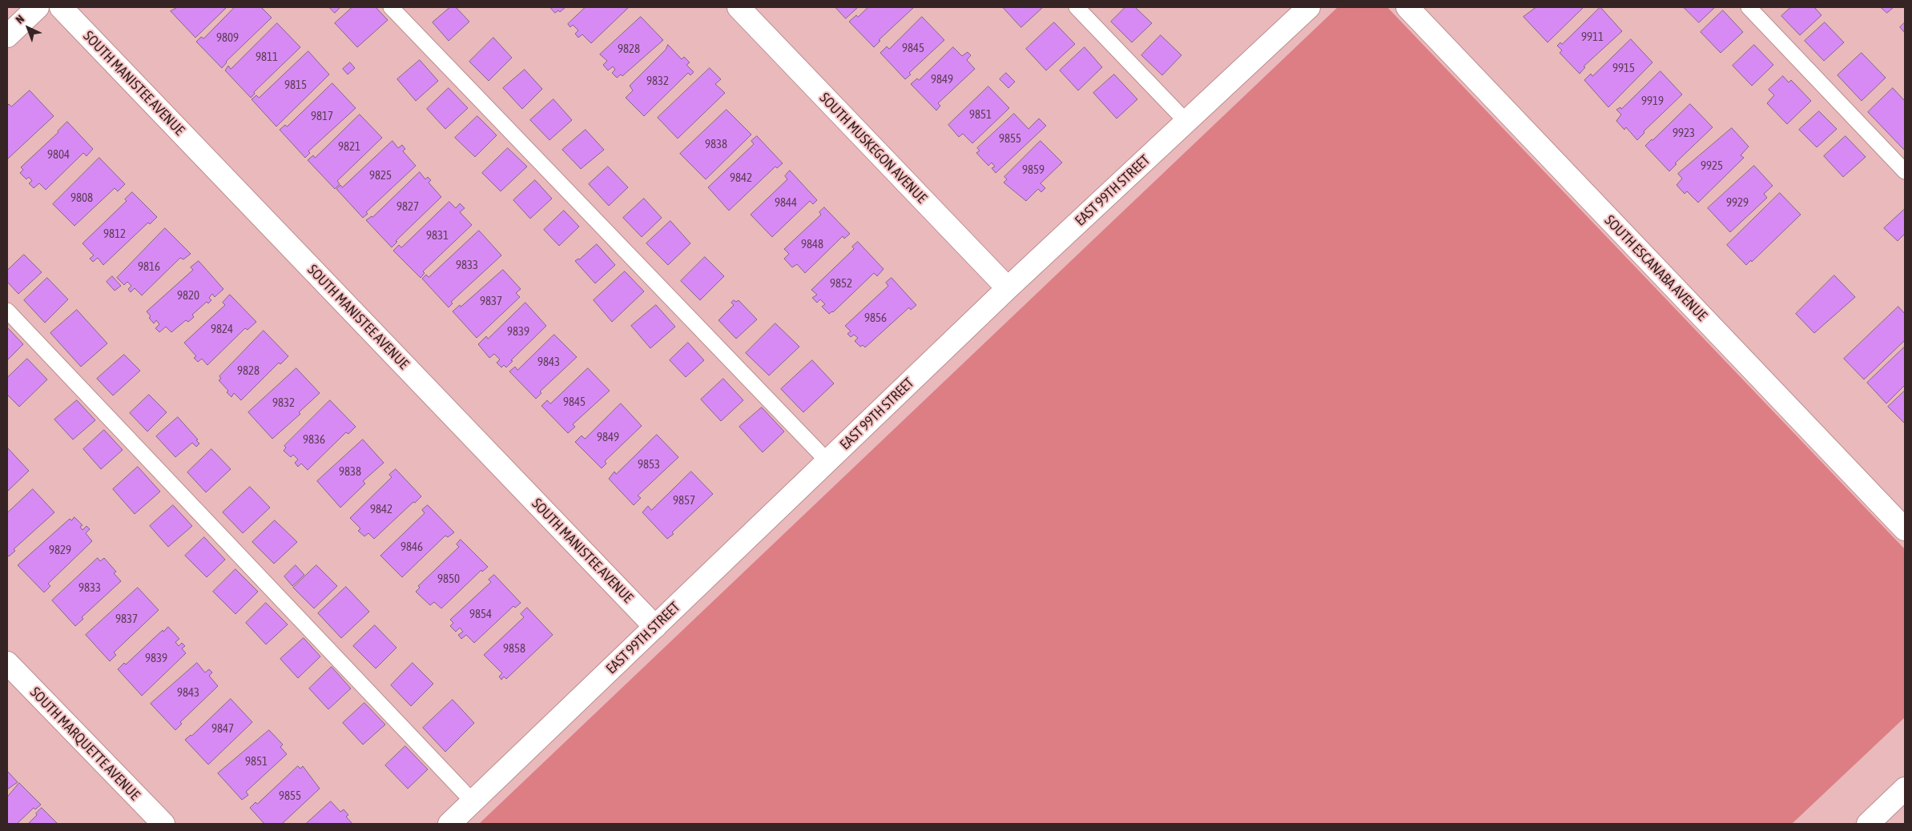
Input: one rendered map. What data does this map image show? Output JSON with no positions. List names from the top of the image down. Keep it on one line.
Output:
{"streets":{"street":["SOUTH MANISTEE AVENUE","SOUTH MUSKEGON AVENUE","EAST 99TH STREET","SOUTH ESCANABA AVENUE","SOUTH MARQUETTE AVENUE"]},"crossings":[["SOUTH MANISTEE AVENUE","EAST 99TH STREET"],["SOUTH MUSKEGON AVENUE","EAST 99TH STREET"]],"house_numbers":["9911","9809","9845","9828","9811","9915","9849","9832","9815","9919","9851","9817","9923","9855","9838","9821","9804","9925","9859","9825","9842","9808","9844","9929","9827","9812","9831","9848","9833","9816","9852","9820","9837","9856","9824","9839","9843","9828","9845","9832","9849","9836","9853","9838","9857","9842","9846","9829","9850","9833","9854","9837","9858","9839","9843","9847","9851","9855"],"north":"top left"}
